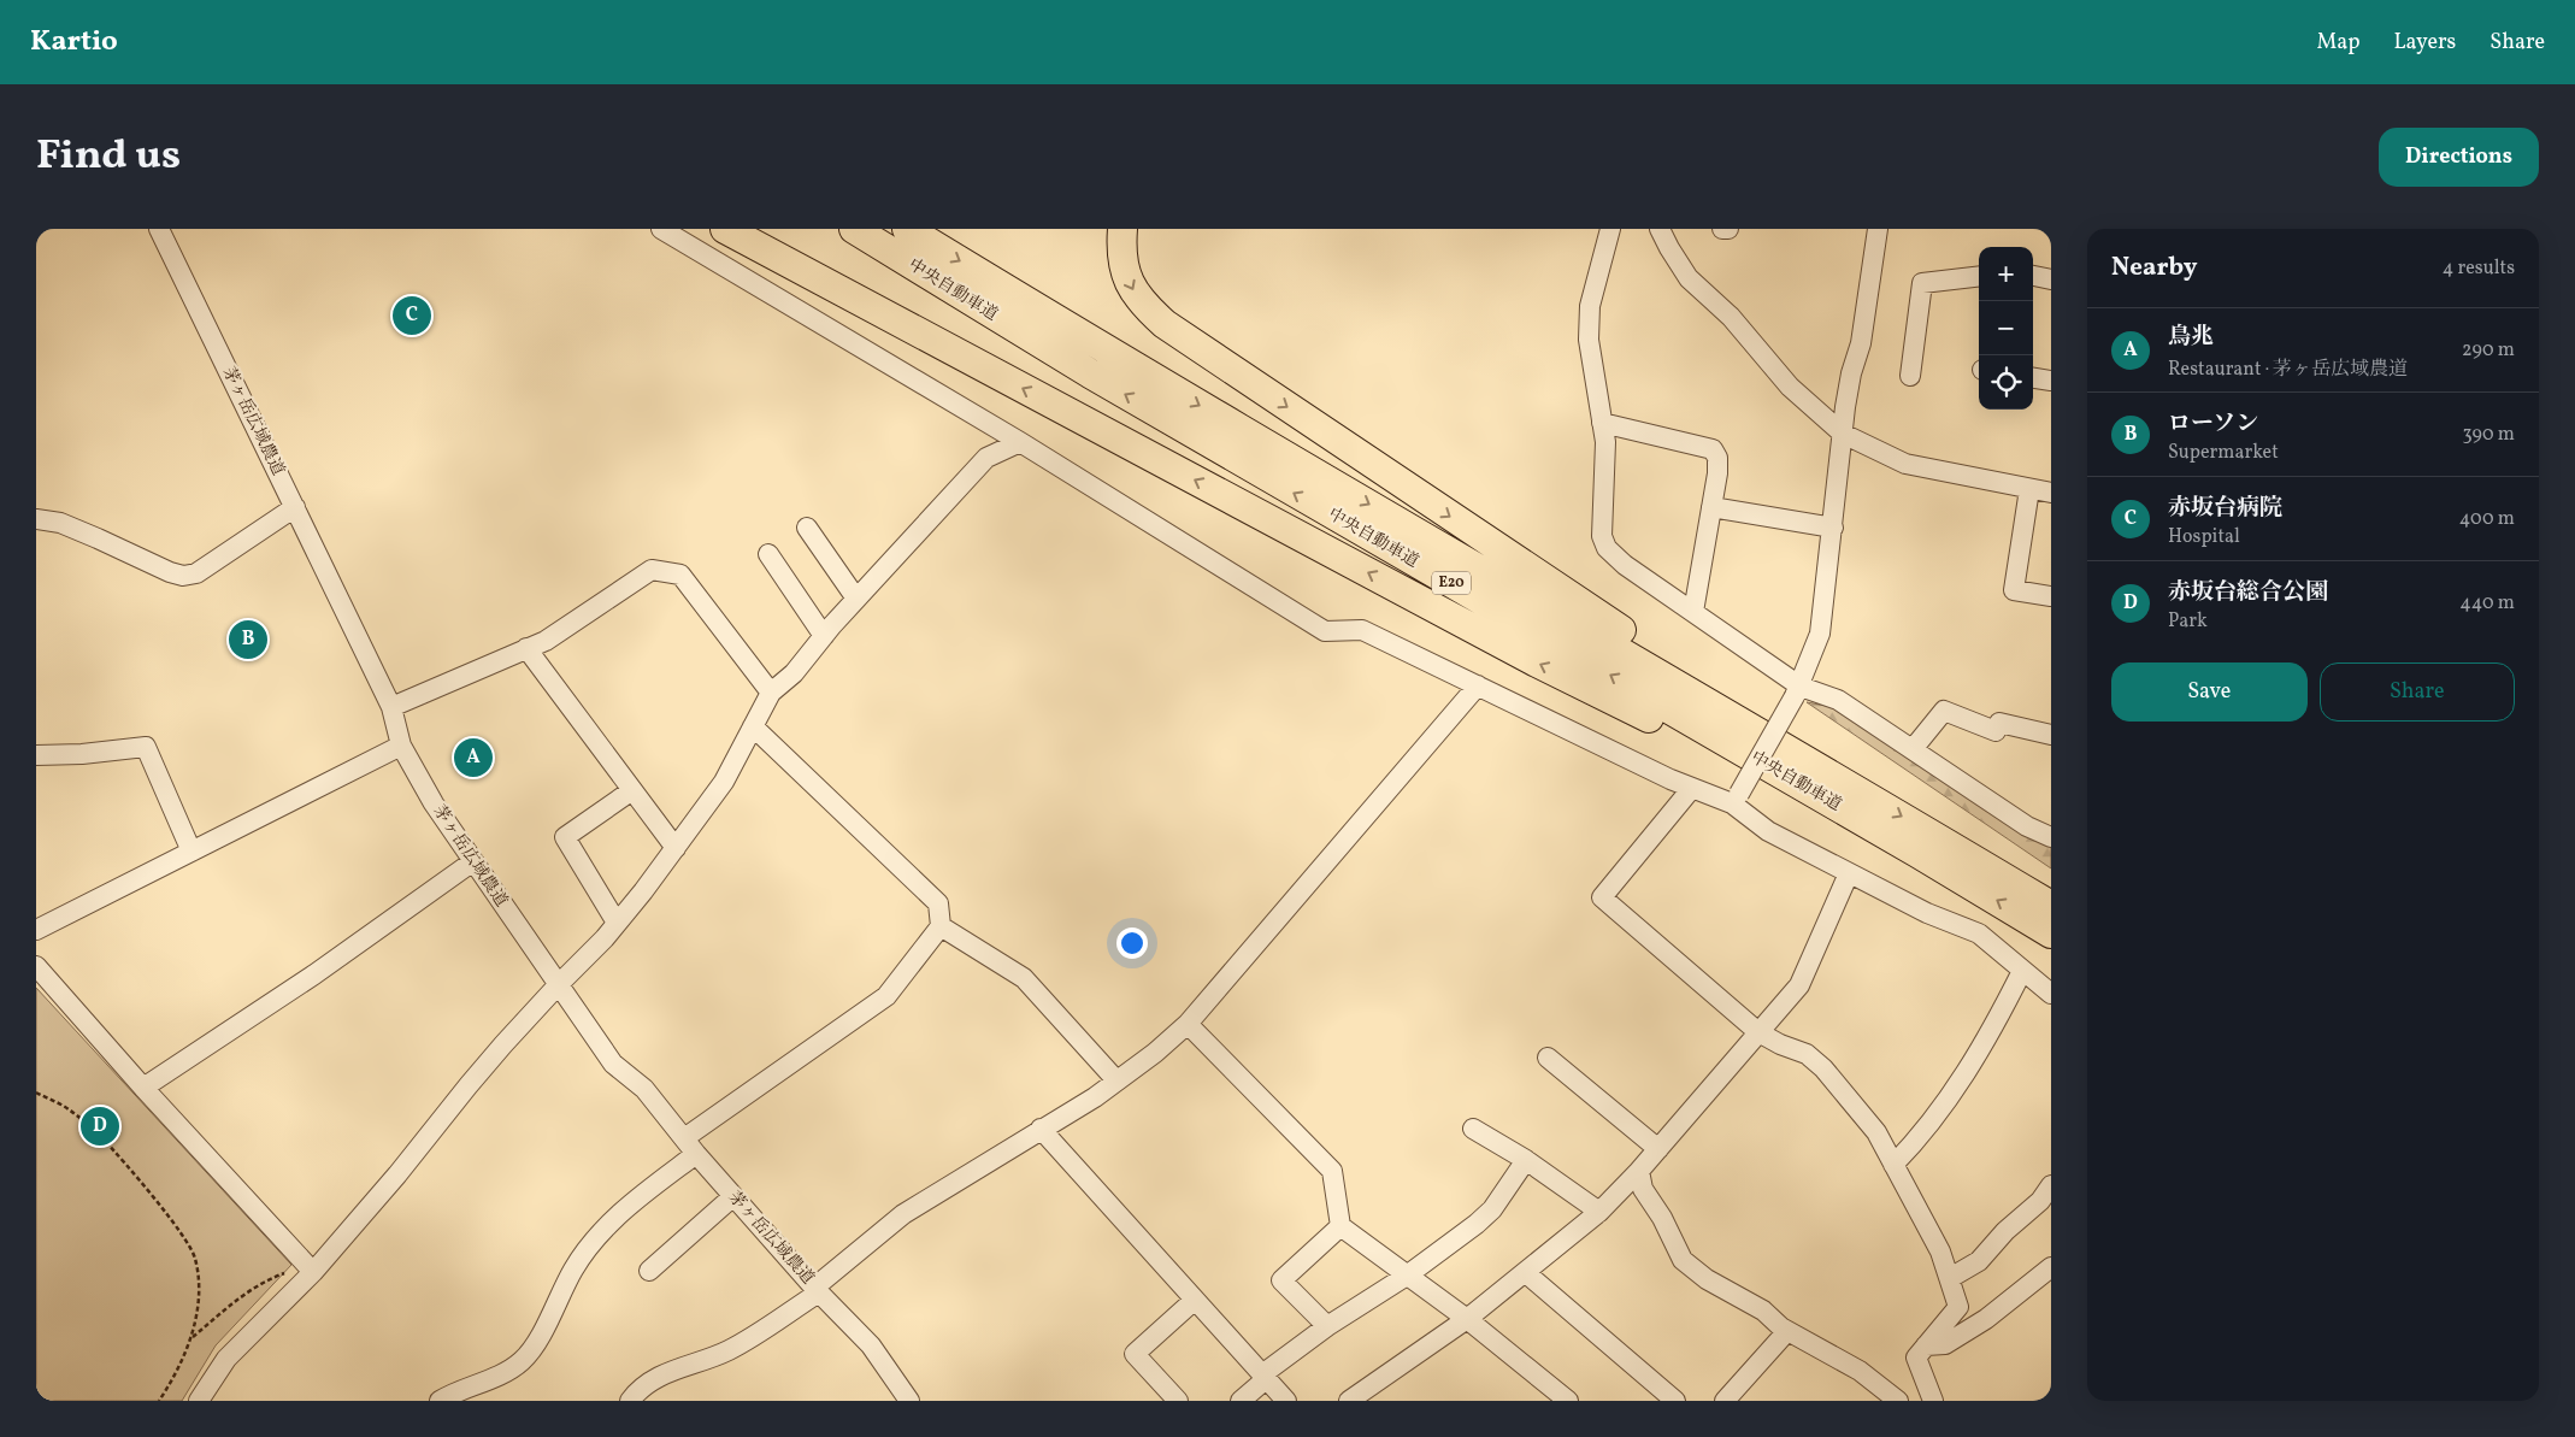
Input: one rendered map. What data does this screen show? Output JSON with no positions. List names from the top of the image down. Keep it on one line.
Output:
{"streets":{"highway":["中央自動車道","E20"],"street":["茅ヶ岳広域農道"]},"page":{"header":"Kartio","nav":["Map","Layers","Share"],"title":"Find us","buttons":["Directions",["Save","Share"]],"heading":["Nearby","4 results"],"map_buttons":["+","−"],"pins":["C","B","A","D"],"list":[{"mark":"A","name":"鳥兆","note":"Restaurant · 茅ヶ岳広域農道","value":"290 m"},{"mark":"B","name":"ローソン","note":"Supermarket","value":"390 m"},{"mark":"C","name":"赤坂台病院","note":"Hospital","value":"400 m"},{"mark":"D","name":"赤坂台総合公園","note":"Park","value":"440 m"}]}}
